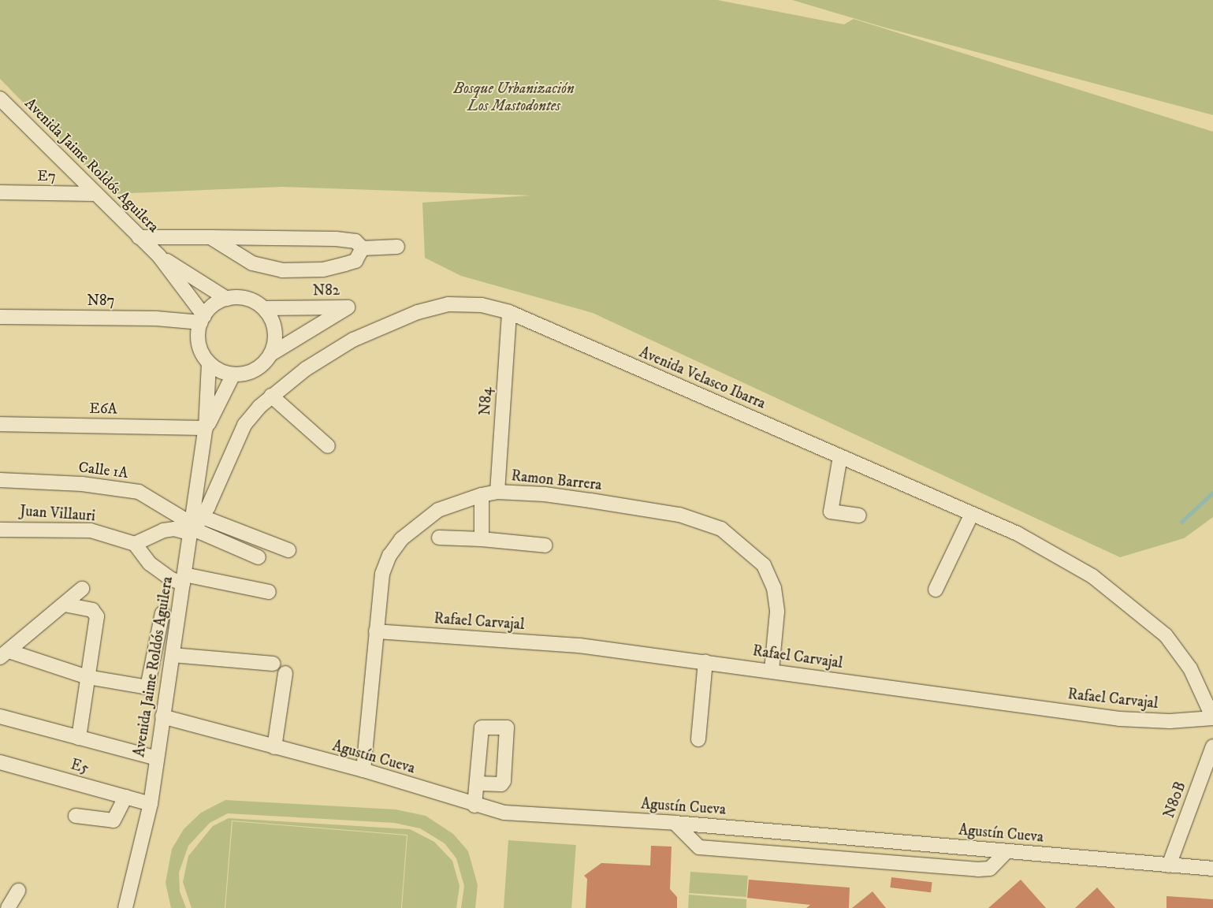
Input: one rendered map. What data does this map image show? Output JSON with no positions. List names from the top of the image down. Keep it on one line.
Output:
{"streets":{"street":["Avenida Jaime Roldós Aguilera","E7","N82","N87","Avenida Velasco Ibarra","N84","E6A","Calle 1A","Ramon Barrera","Juan Villauri","Rafael Carvajal","Agustín Cueva","E5","N80B"]},"crossings":[["Avenida Jaime Roldós Aguilera","E7"],["Avenida Jaime Roldós Aguilera","N82"],["Avenida Jaime Roldós Aguilera","N87"],["Avenida Jaime Roldós Aguilera","Avenida Velasco Ibarra"],["Avenida Jaime Roldós Aguilera","E6A"],["Avenida Jaime Roldós Aguilera","Calle 1A"],["Avenida Jaime Roldós Aguilera","Agustín Cueva"],["Avenida Jaime Roldós Aguilera","E5"],["N82","N87"],["Avenida Velasco Ibarra","N84"],["Avenida Velasco Ibarra","Calle 1A"],["Avenida Velasco Ibarra","Rafael Carvajal"],["N84","Ramon Barrera"],["Ramon Barrera","Rafael Carvajal"],["Ramon Barrera","Agustín Cueva"],["Agustín Cueva","N80B"]],"parks":["Bosque Urbanización Los Mastodontes"]}
